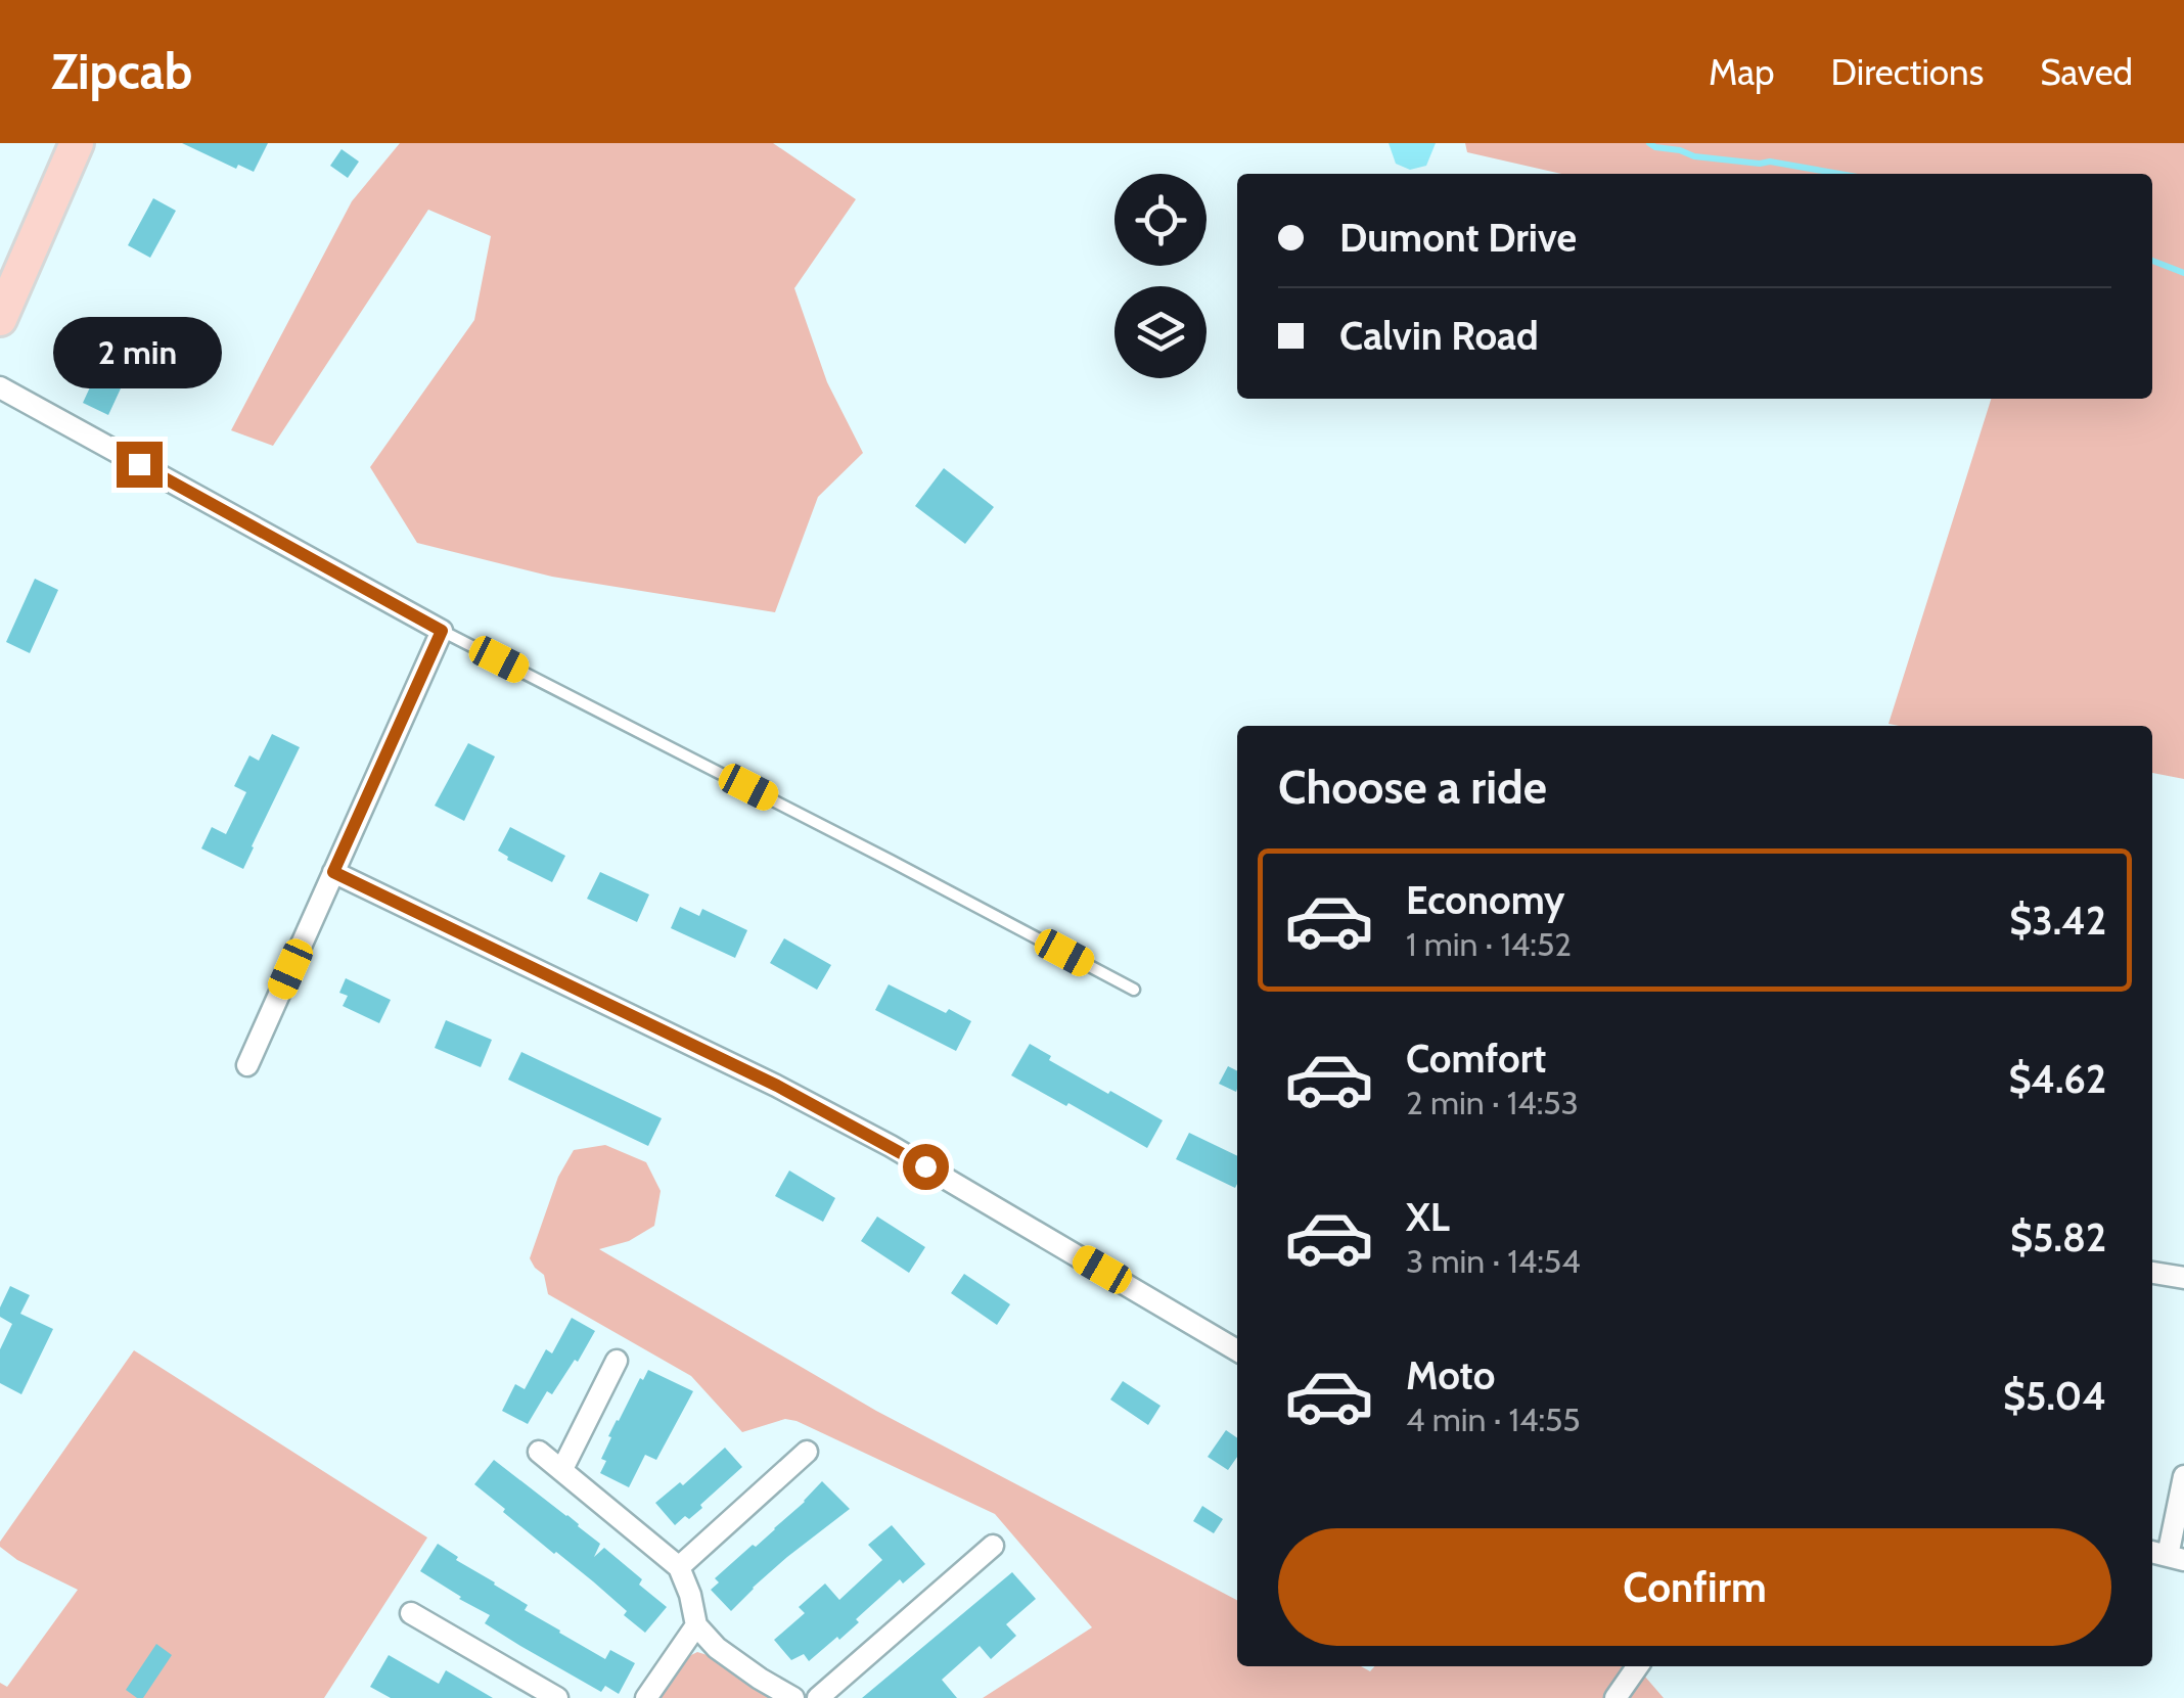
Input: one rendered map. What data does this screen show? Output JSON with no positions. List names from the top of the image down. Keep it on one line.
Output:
{"page":{"header":"Zipcab","nav":["Map","Directions","Saved"],"banner":["Dumont Drive","Calvin Road"],"bubble":"2 min","heading":"Choose a ride","list":[{"name":"Economy","note":"1 min · 14:52","value":"$3.42"},{"name":"Comfort","note":"2 min · 14:53","value":"$4.62"},{"name":"XL","note":"3 min · 14:54","value":"$5.82"},{"name":"Moto","note":"4 min · 14:55","value":"$5.04"}],"buttons":"Confirm"}}
